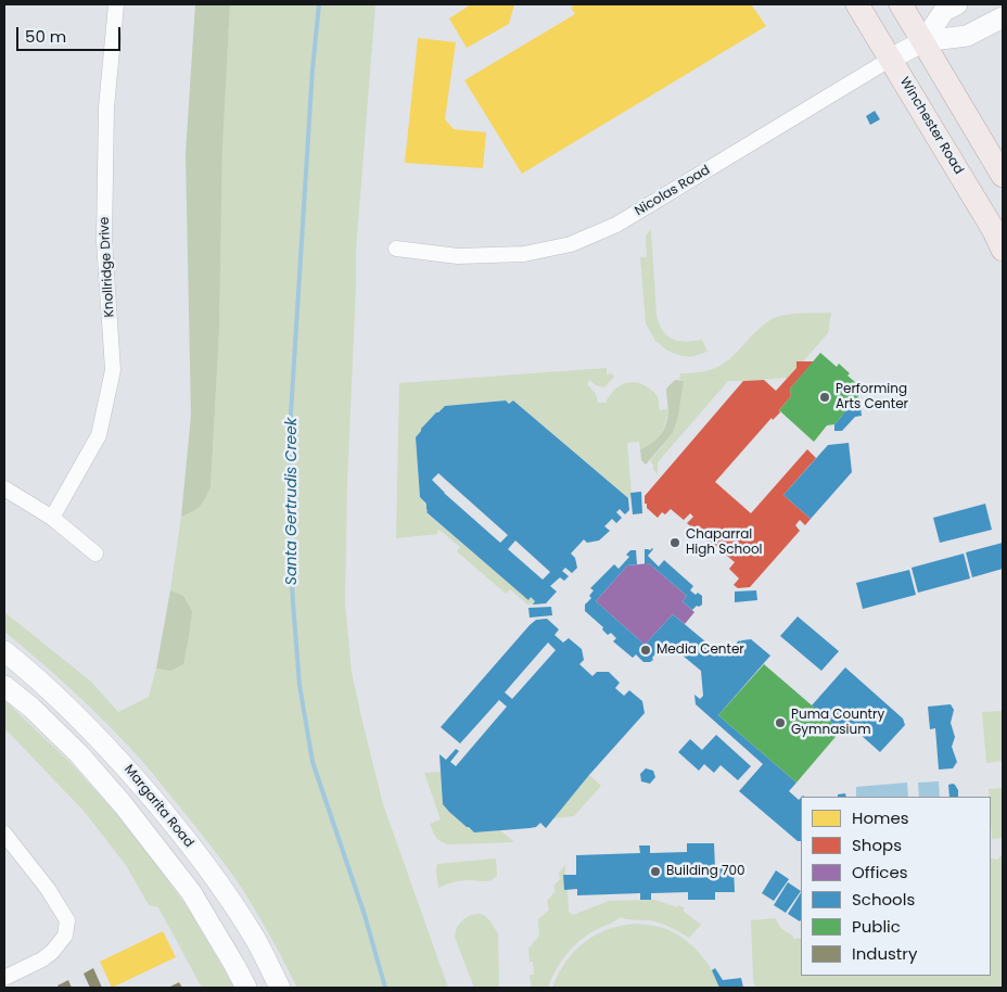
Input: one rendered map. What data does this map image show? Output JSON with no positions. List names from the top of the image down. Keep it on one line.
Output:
{"streets":{"main road":["Winchester Road","Nicolas Road","Margarita Road"],"street":["Knollridge Drive"]},"crossings":[["Winchester Road","Nicolas Road"]],"water":["Santa Gertrudis Creek"],"places":["Performing Arts Center","Chaparral High School","Media Center","Puma Country Gymnasium","Building 700"],"legend":["Homes","Shops","Offices","Schools","Public","Industry"],"scale_bar":"50 m"}
